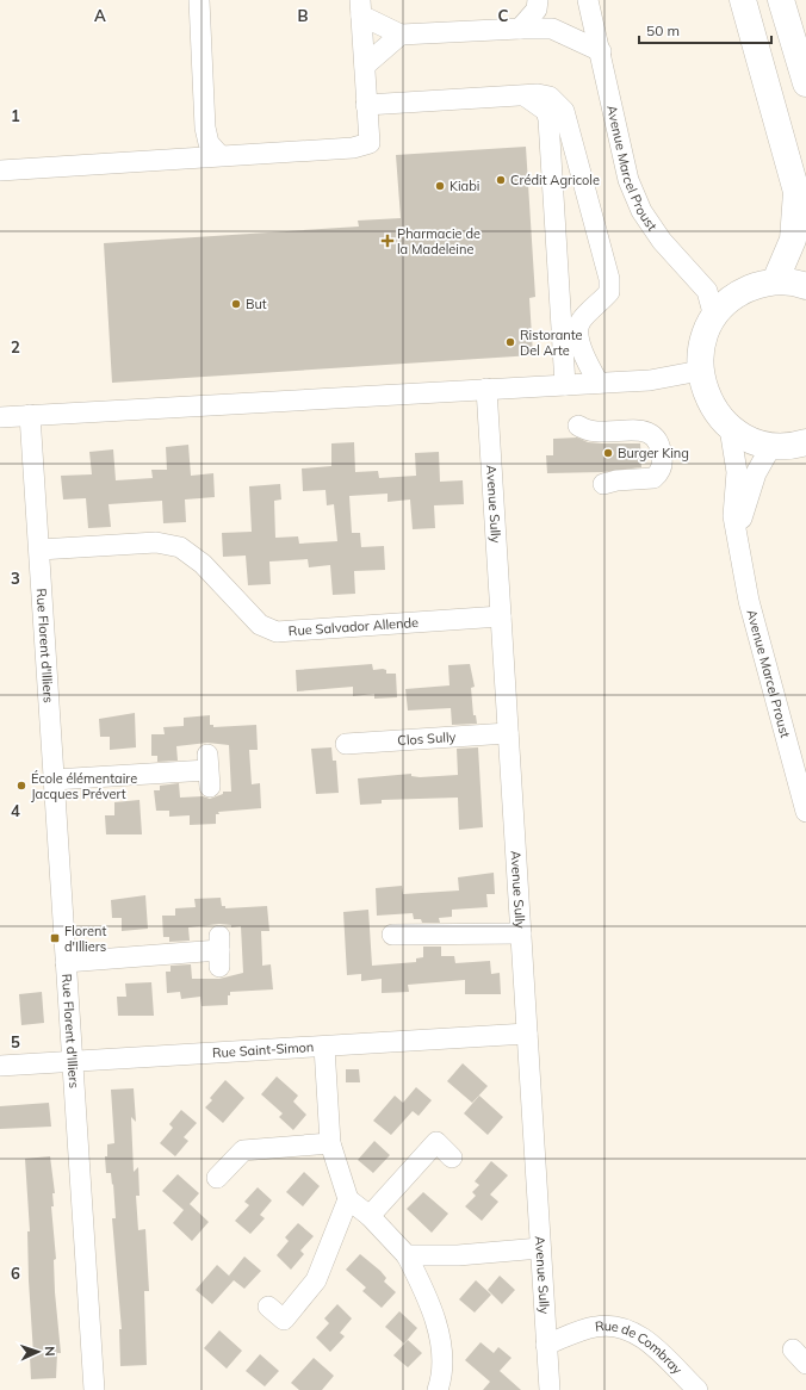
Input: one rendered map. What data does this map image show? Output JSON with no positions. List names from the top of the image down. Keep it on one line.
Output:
{"streets":{"street":["Avenue Marcel Proust","Avenue Sully","Rue Salvador Allende","Rue Florent d'Illiers","Clos Sully","Rue Saint-Simon","Rue de Combray"]},"crossings":[["Avenue Sully","Rue Salvador Allende"],["Avenue Sully","Clos Sully"],["Avenue Sully","Rue Saint-Simon"],["Avenue Sully","Rue de Combray"],["Rue Salvador Allende","Rue Florent d'Illiers"],["Rue Florent d'Illiers","Rue Saint-Simon"]],"places":{"other":["Crédit Agricole","Kiabi","But","Ristorante Del Arte","Burger King","École élémentaire Jacques Prévert"],"health":["Pharmacie de la Madeleine"],"transit":["Florent d'Illiers"]},"scale_bar":"50 m","north":"right","grid":{"columns":["A","B","C"],"rows":["1","2","3","4","5","6"]}}
